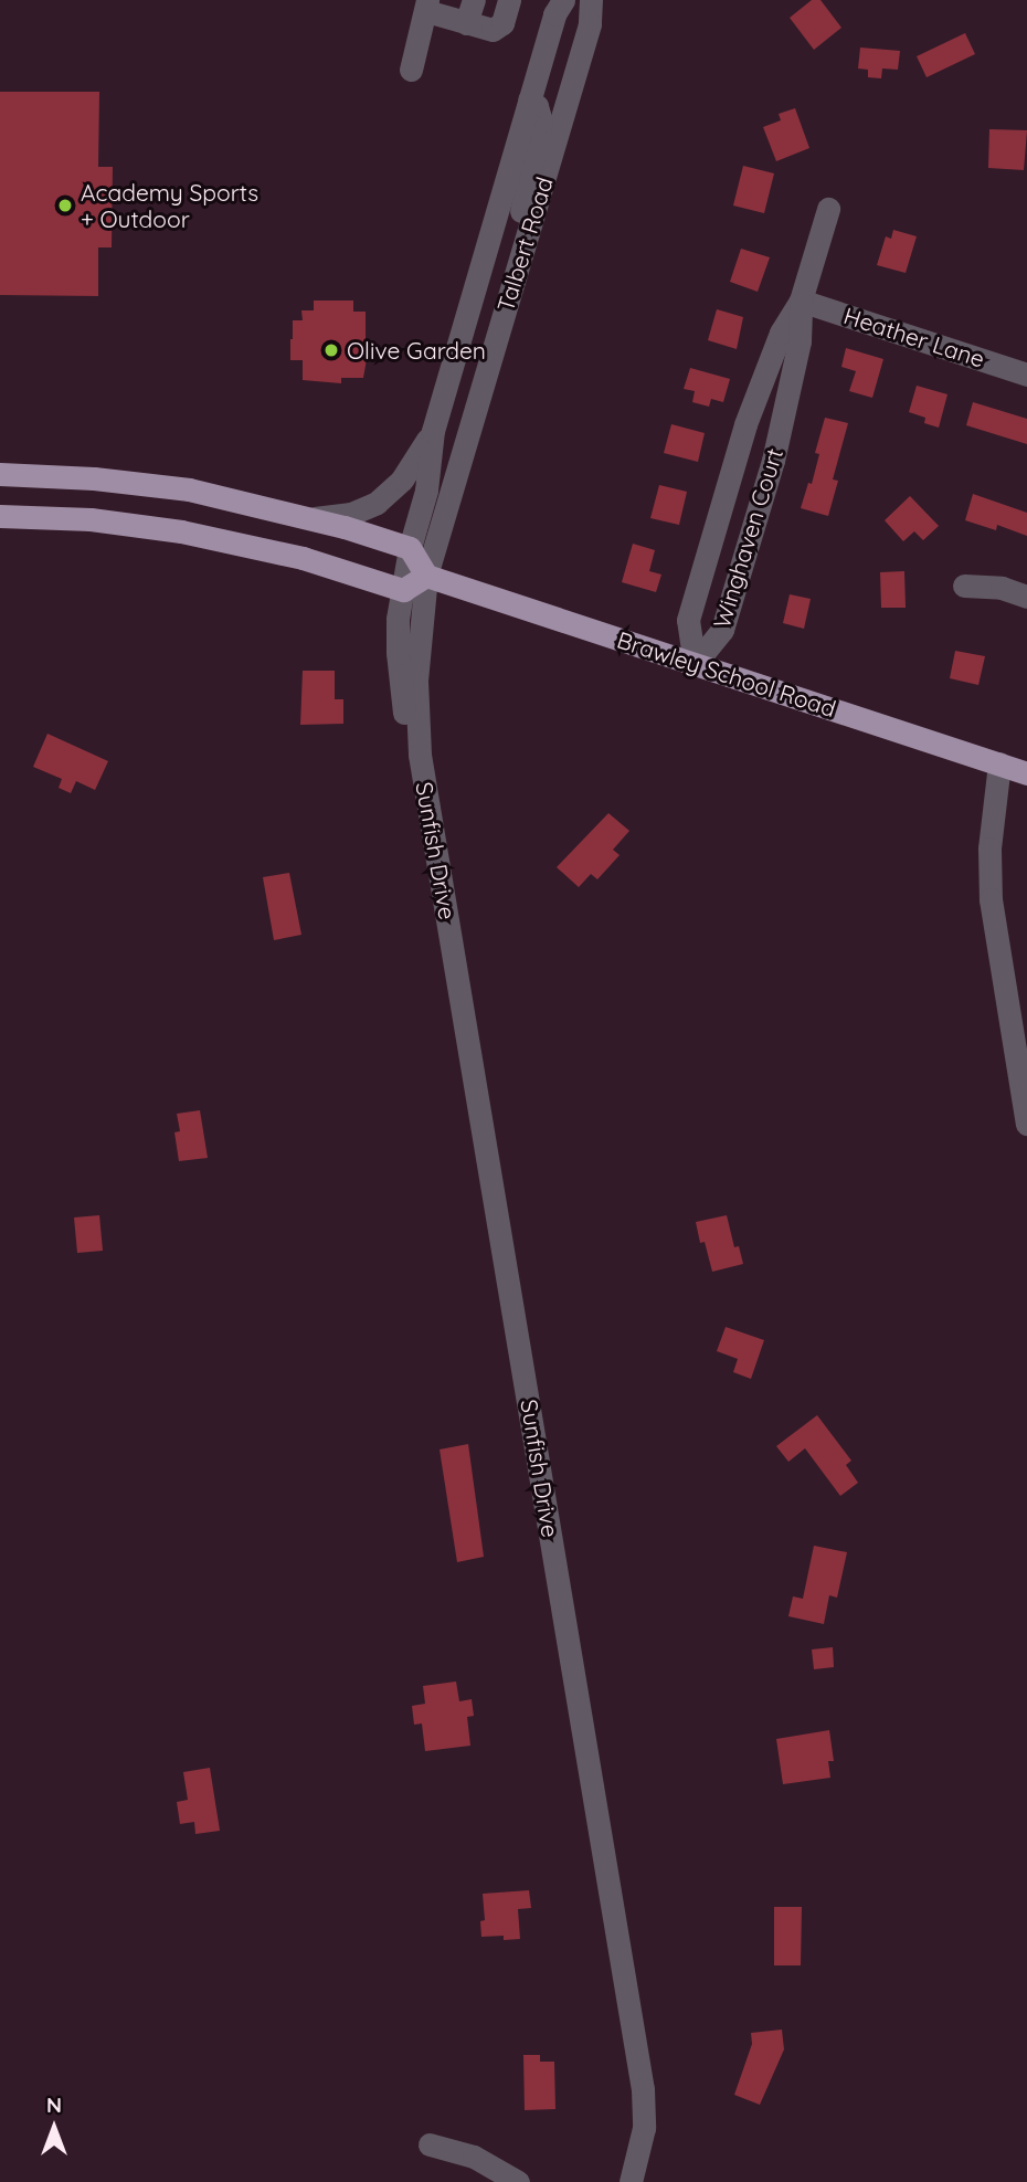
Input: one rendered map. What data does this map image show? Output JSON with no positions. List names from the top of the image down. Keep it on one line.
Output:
{"streets":{"main road":["Brawley School Road"],"street":["Talbert Road","Heather Lane","Winghaven Court","Sunfish Drive"]},"crossings":[["Talbert Road","Brawley School Road"],["Talbert Road","Sunfish Drive"],["Heather Lane","Winghaven Court"],["Winghaven Court","Brawley School Road"],["Brawley School Road","Sunfish Drive"]],"places":["Academy Sports + Outdoor","Olive Garden"],"north":"top"}
